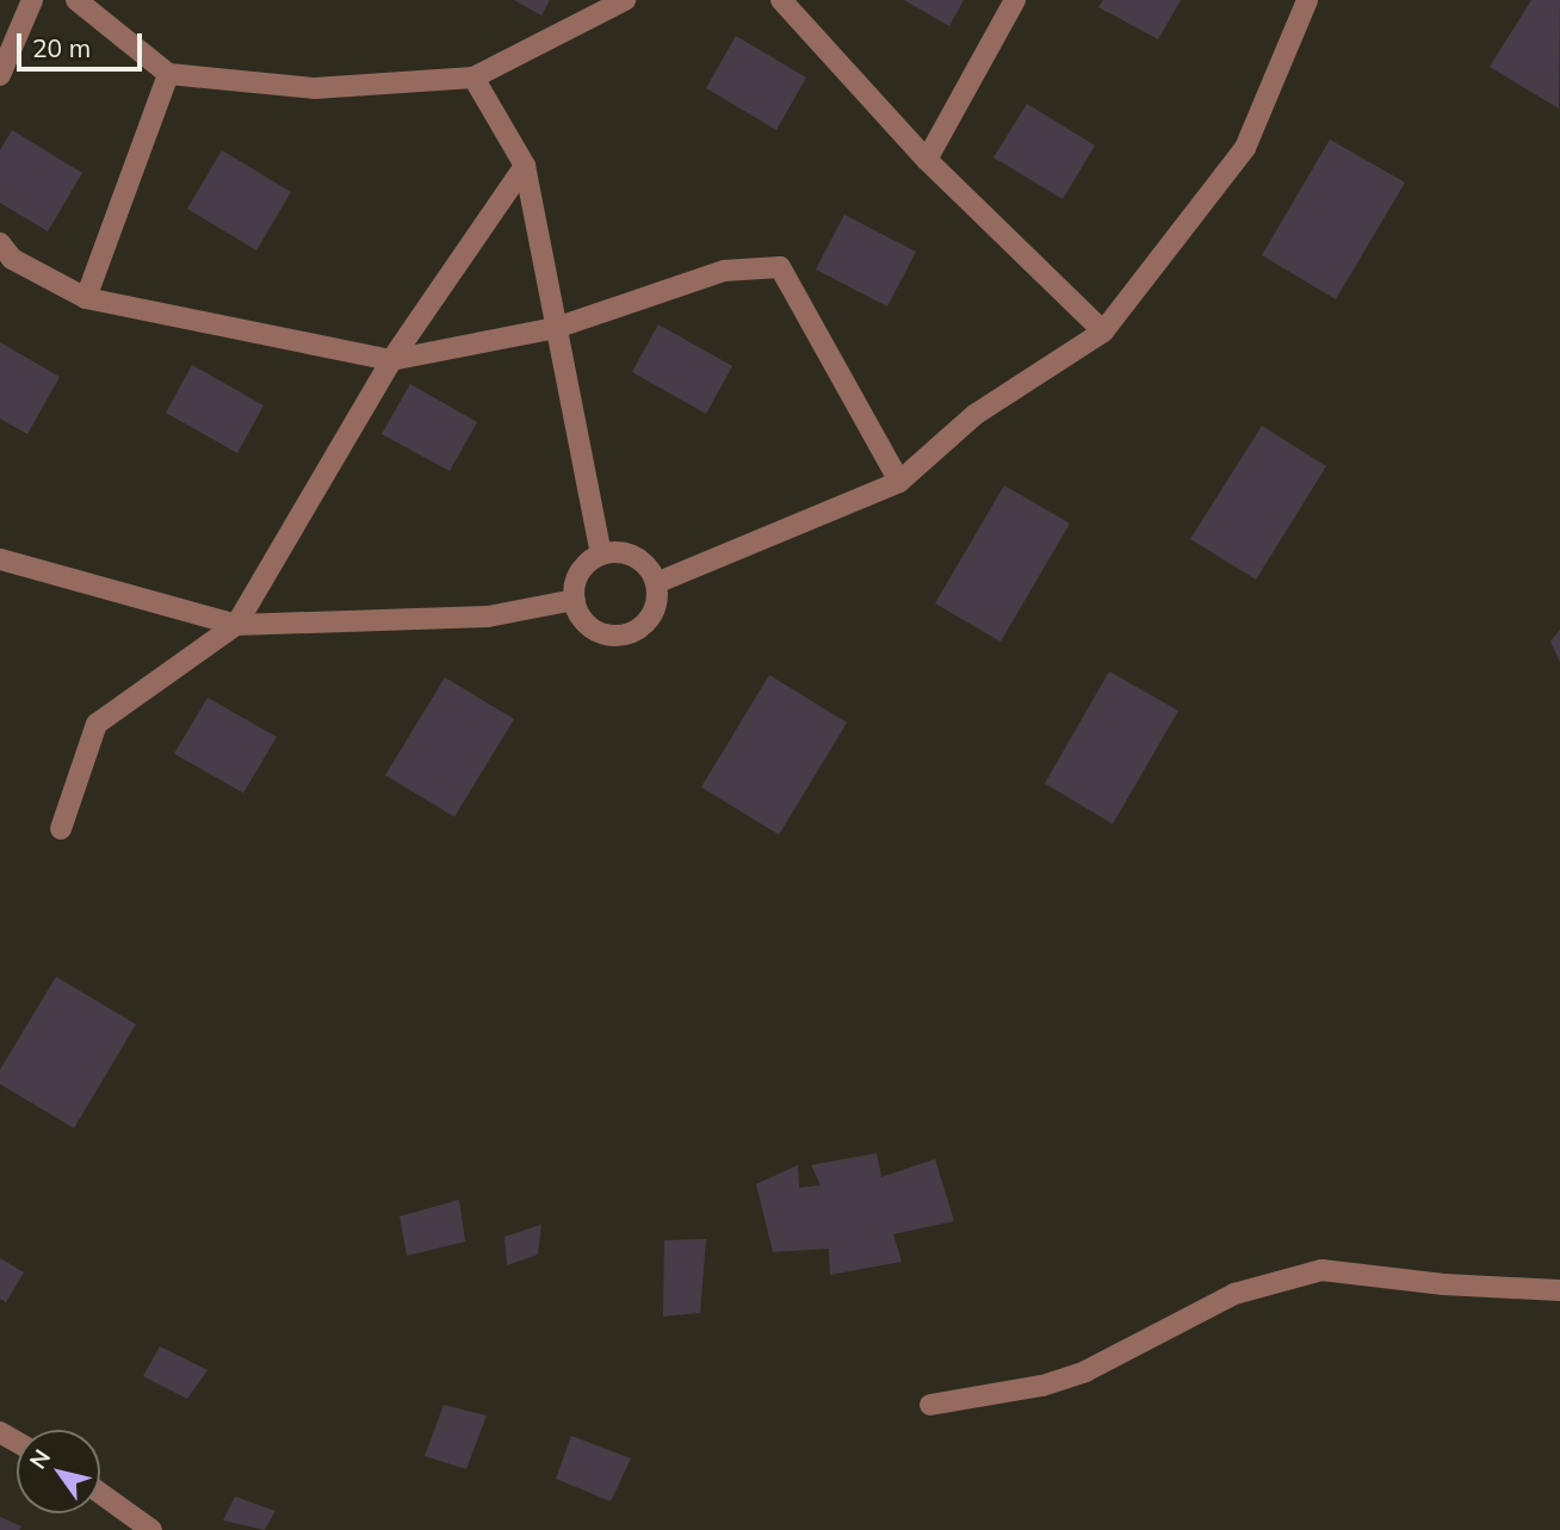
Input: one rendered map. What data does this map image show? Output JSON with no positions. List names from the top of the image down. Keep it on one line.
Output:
{"scale_bar":"20 m","north":"top left"}
